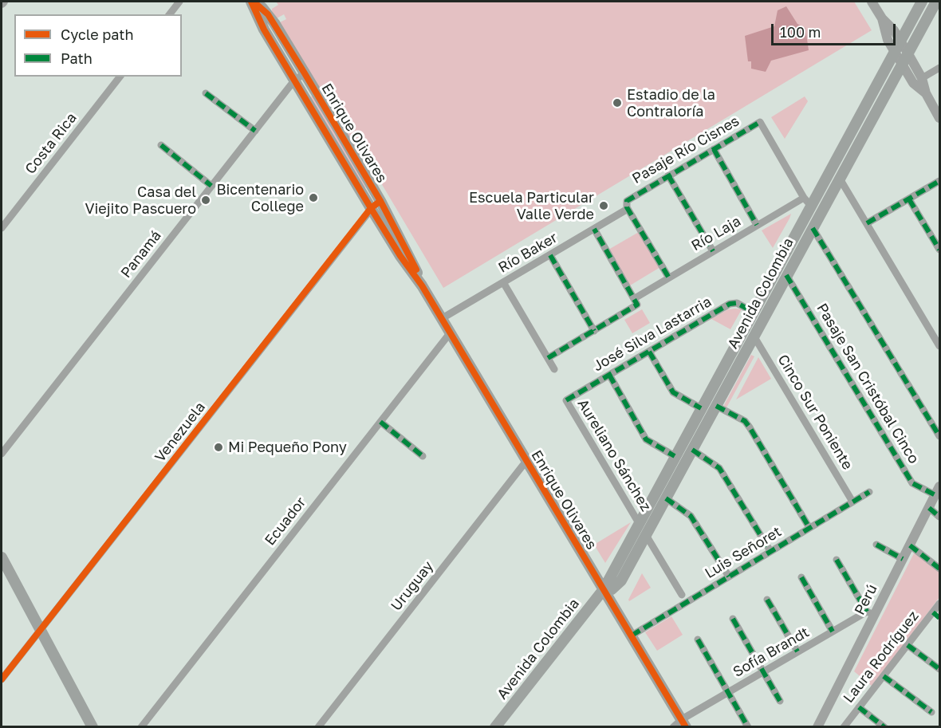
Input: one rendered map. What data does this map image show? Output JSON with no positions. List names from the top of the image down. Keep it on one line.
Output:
{"streets":{"main road":["Enrique Olivares","Avenida Colombia"],"street":["Costa Rica","Pasaje Río Cisnes","Río Laja","Río Baker","Panamá","José Silva Lastarria","Pasaje San Cristóbal Cinco","Cinco Sur Poniente","Venezuela","Aureliano Sánchez","Ecuador","Luis Señoret","Uruguay","Perú","Sofía Brandt","Laura Rodríguez"]},"crossings":[["Enrique Olivares","Río Baker"],["Enrique Olivares","Panamá"],["Enrique Olivares","Avenida Colombia"],["Enrique Olivares","Venezuela"],["Enrique Olivares","Ecuador"],["Enrique Olivares","Luis Señoret"],["Enrique Olivares","Uruguay"],["Enrique Olivares","Sofía Brandt"],["Pasaje Río Cisnes","Río Laja"],["Pasaje Río Cisnes","Río Baker"],["Pasaje Río Cisnes","Avenida Colombia"],["Río Laja","Avenida Colombia"],["Avenida Colombia","José Silva Lastarria"],["Avenida Colombia","Pasaje San Cristóbal Cinco"],["Avenida Colombia","Cinco Sur Poniente"],["Avenida Colombia","Aureliano Sánchez"],["José Silva Lastarria","Aureliano Sánchez"],["Pasaje San Cristóbal Cinco","Perú"],["Cinco Sur Poniente","Luis Señoret"],["Perú","Sofía Brandt"]],"places":["Estadio de la Contraloría","Bicentenario College","Casa del Viejito Pascuero","Escuela Particular Valle Verde","Mi Pequeño Pony"],"legend":["Cycle path","Path"],"scale_bar":"100 m"}
